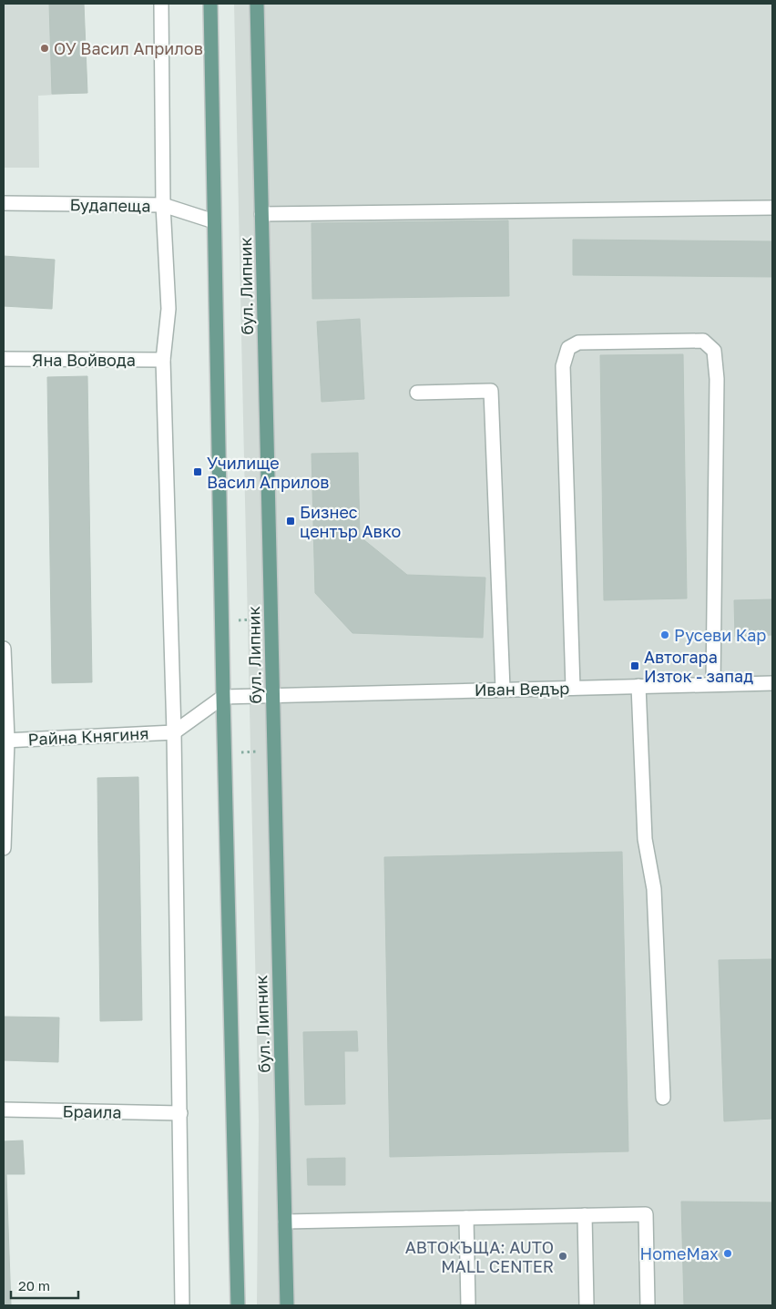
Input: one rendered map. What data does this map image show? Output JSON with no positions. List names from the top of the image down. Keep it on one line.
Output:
{"streets":{"main road":["бул. Липник"],"street":["Будапеща","Яна Войвода","Иван Ведър","Райна Княгиня","Браила"]},"crossings":[["Будапеща","бул. Липник"],["бул. Липник","Иван Ведър"]],"places":{"other":["ОУ Васил Априлов","Русеви Кар","HomeMax","АВТОКЪЩА: AUTO MALL CENTER"],"transit":["Училище Васил Априлов","Бизнес център Авко","Автогара Изток - запад"]},"scale_bar":"20 m"}
